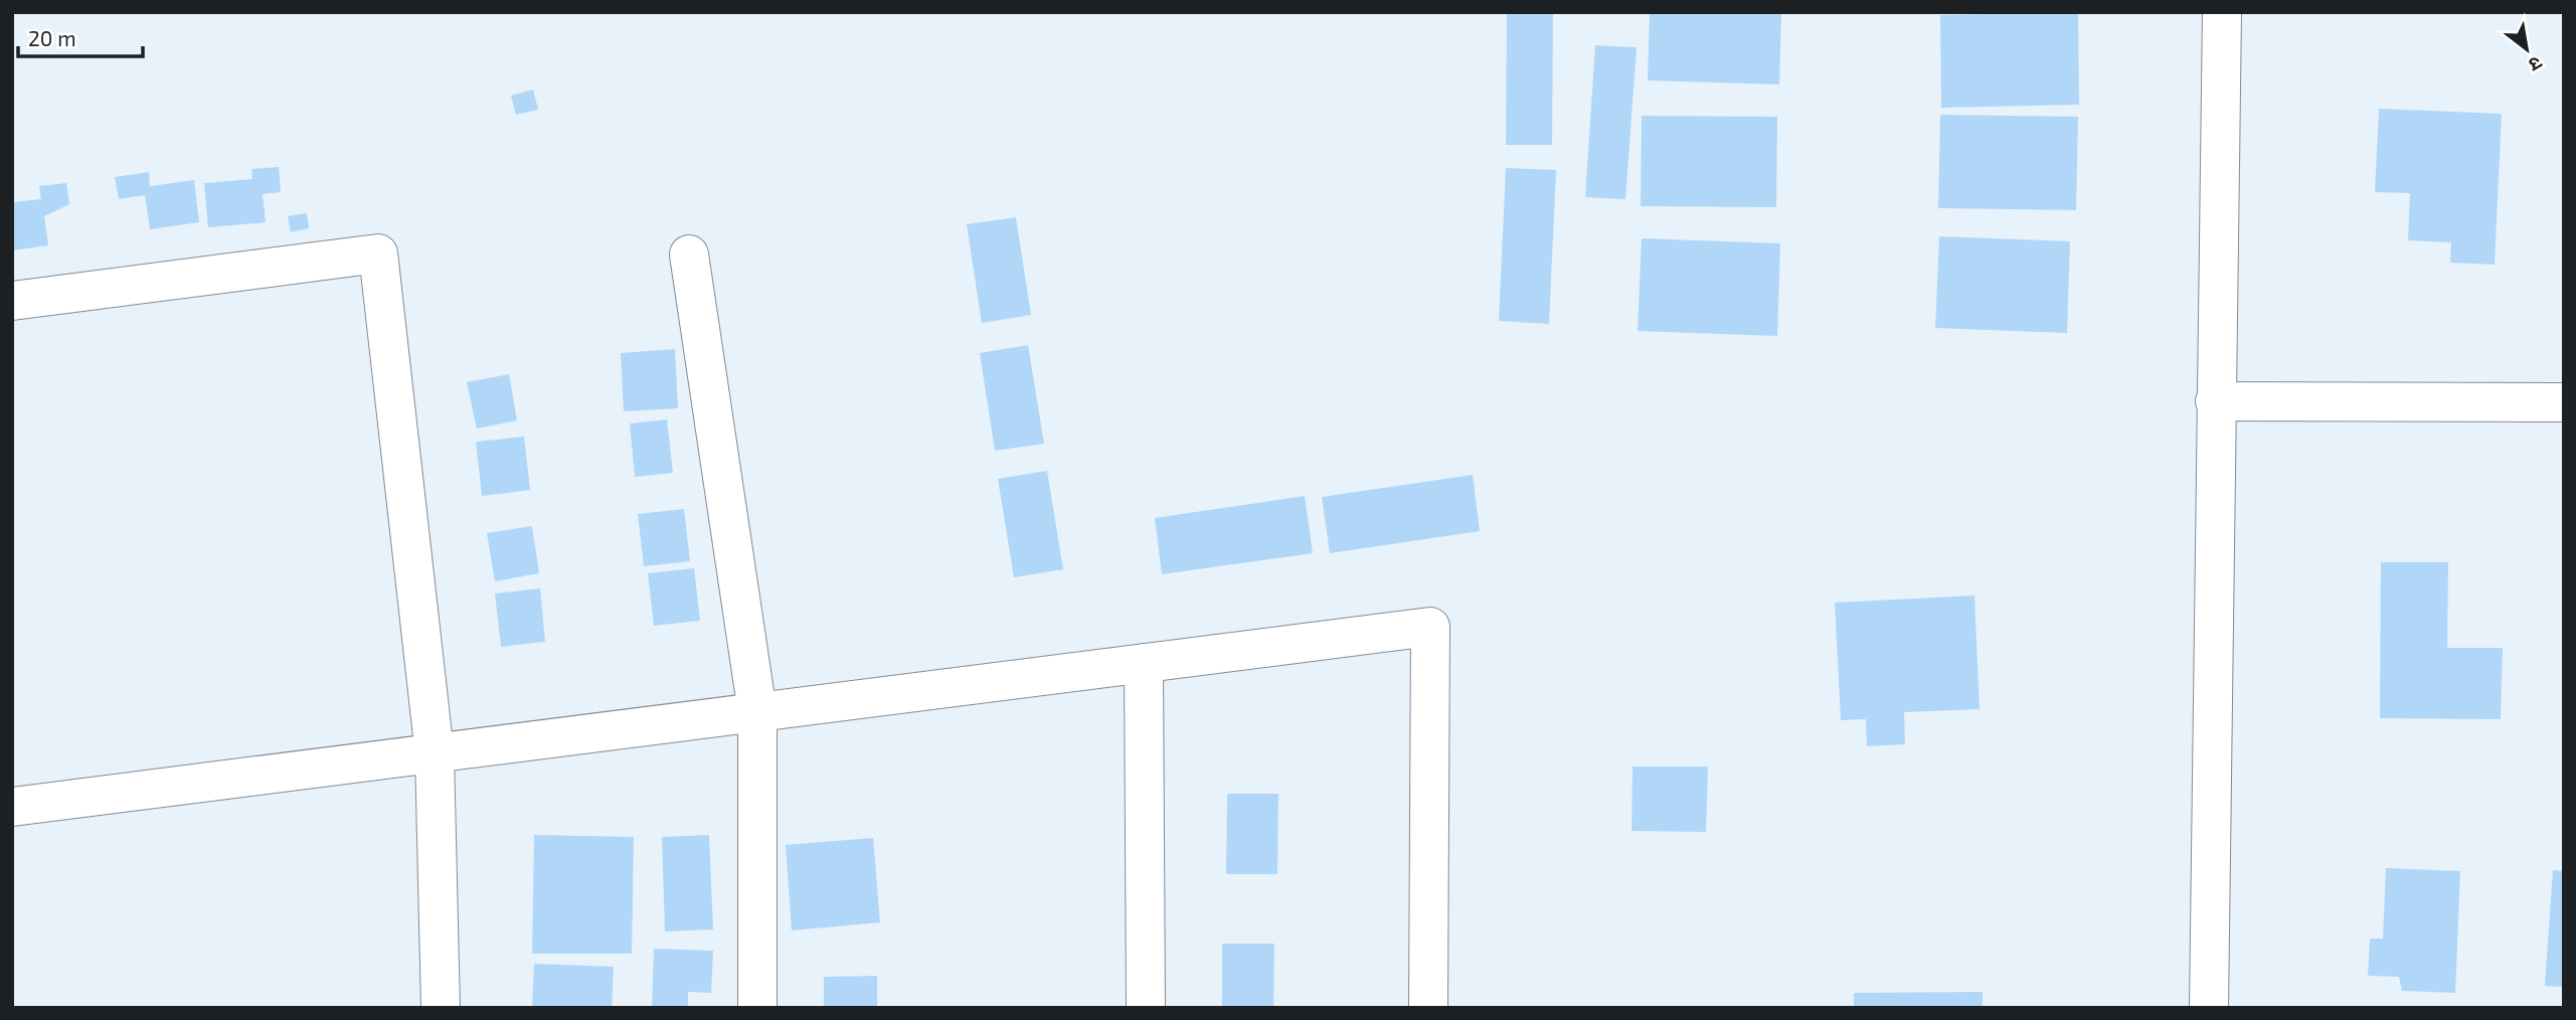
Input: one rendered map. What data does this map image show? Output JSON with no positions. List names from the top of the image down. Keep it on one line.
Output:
{"scale_bar":"20 m","north":"bottom right"}
